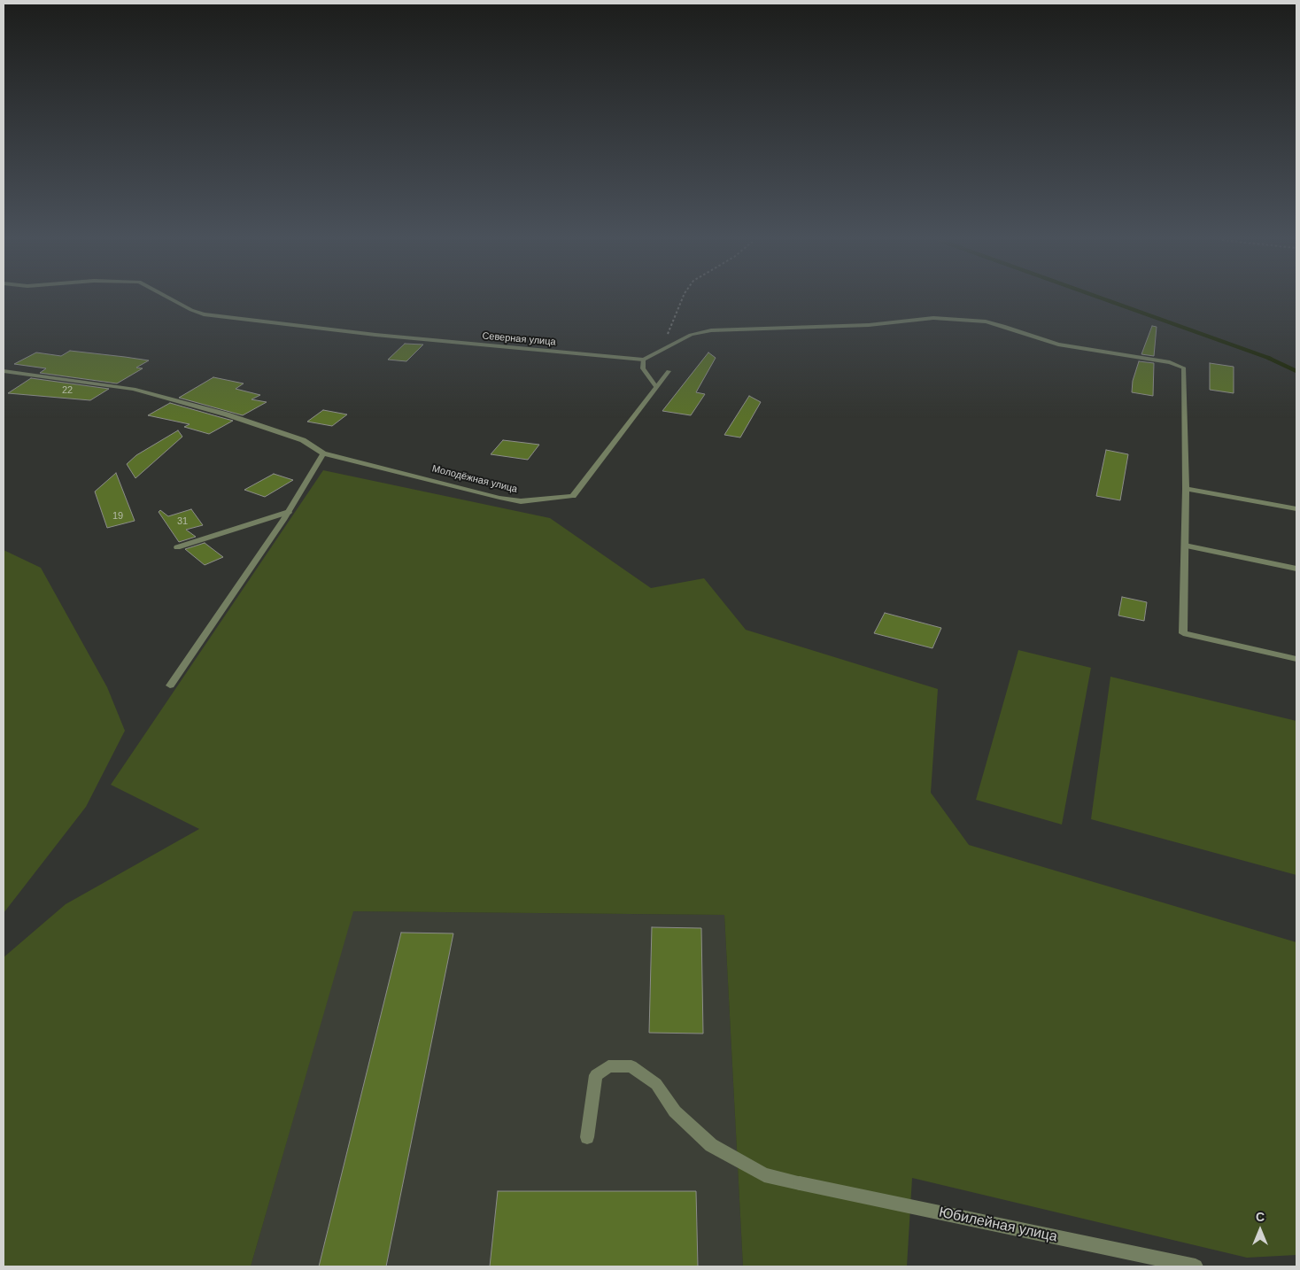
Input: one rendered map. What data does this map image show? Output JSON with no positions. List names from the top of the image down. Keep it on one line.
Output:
{"streets":{"street":["Северная улица","Молодёжная улица","Юбилейная улица"]},"house_numbers":["22","19","31"],"north":"top"}
